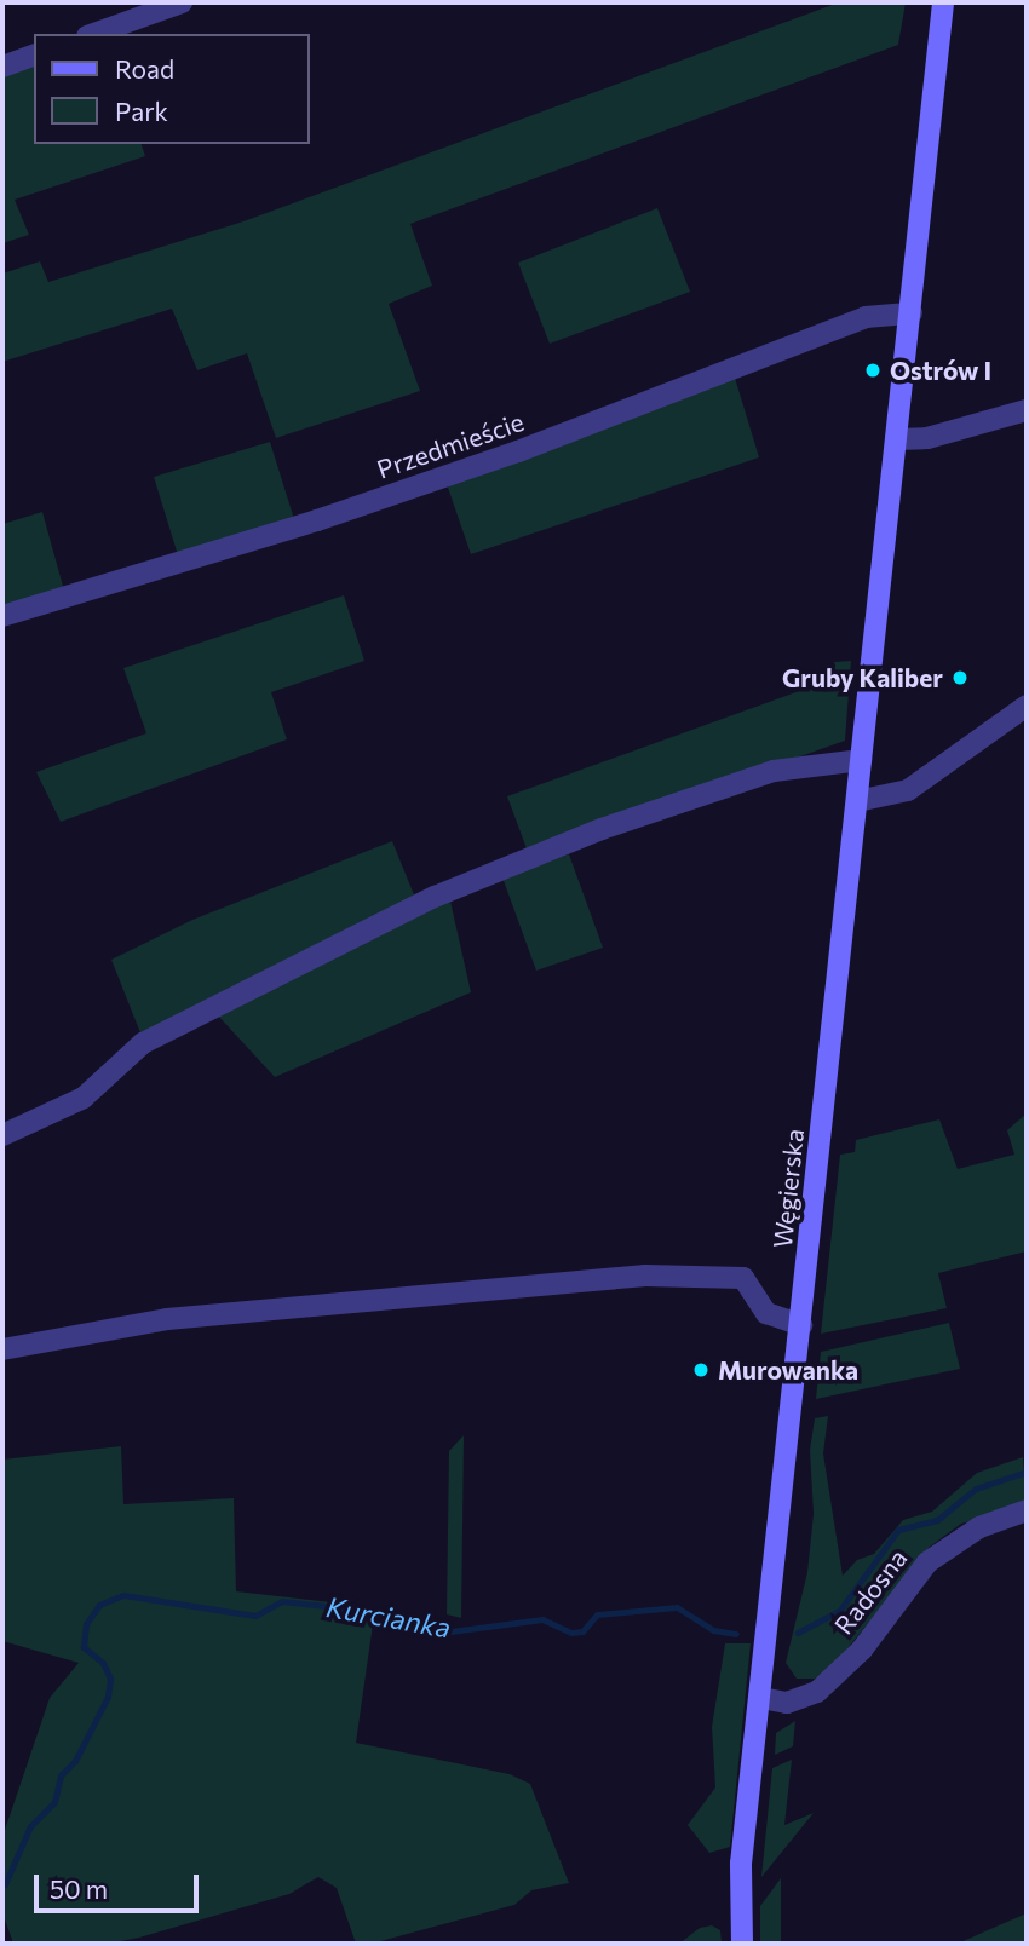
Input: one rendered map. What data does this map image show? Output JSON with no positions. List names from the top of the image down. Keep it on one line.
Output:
{"streets":{"main road":["Węgierska"],"street":["Przedmieście","Radosna"]},"crossings":[["Przedmieście","Węgierska"],["Węgierska","Radosna"]],"water":["Kurcianka"],"places":["Ostrów I","Gruby Kaliber","Murowanka"],"legend":["Road","Park"],"scale_bar":"50 m"}
